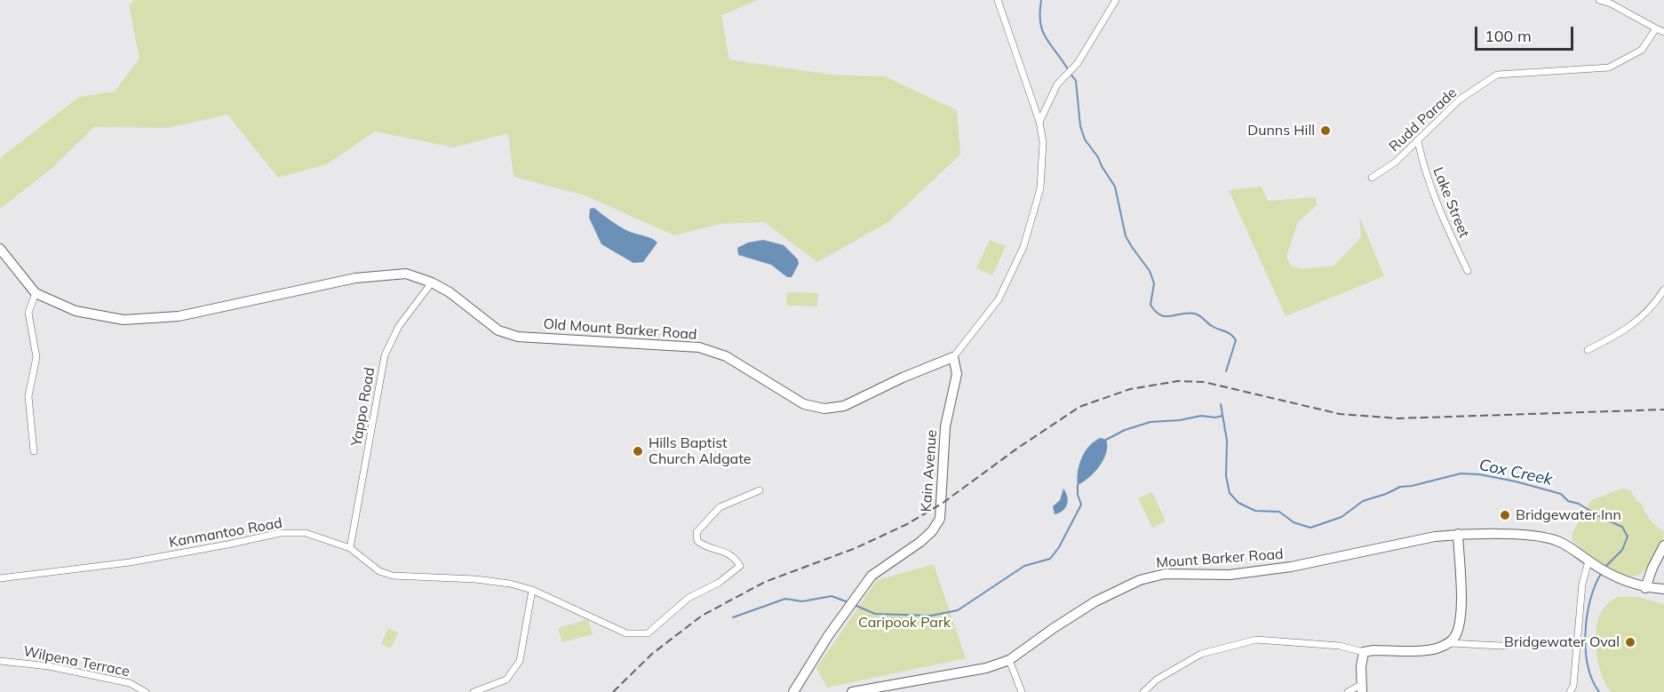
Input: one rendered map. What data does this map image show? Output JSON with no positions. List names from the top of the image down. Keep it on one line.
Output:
{"streets":{"main road":["Old Mount Barker Road","Kain Avenue","Mount Barker Road"],"street":["Rudd Parade","Lake Street","Yappo Road","Kanmantoo Road","Wilpena Terrace"]},"crossings":[["Rudd Parade","Lake Street"],["Old Mount Barker Road","Yappo Road"],["Old Mount Barker Road","Kain Avenue"],["Yappo Road","Kanmantoo Road"]],"water":["Cox Creek"],"parks":["Caripook Park"],"places":["Dunns Hill","Hills Baptist Church Aldgate","Bridgewater Inn","Bridgewater Oval"],"scale_bar":"100 m"}
